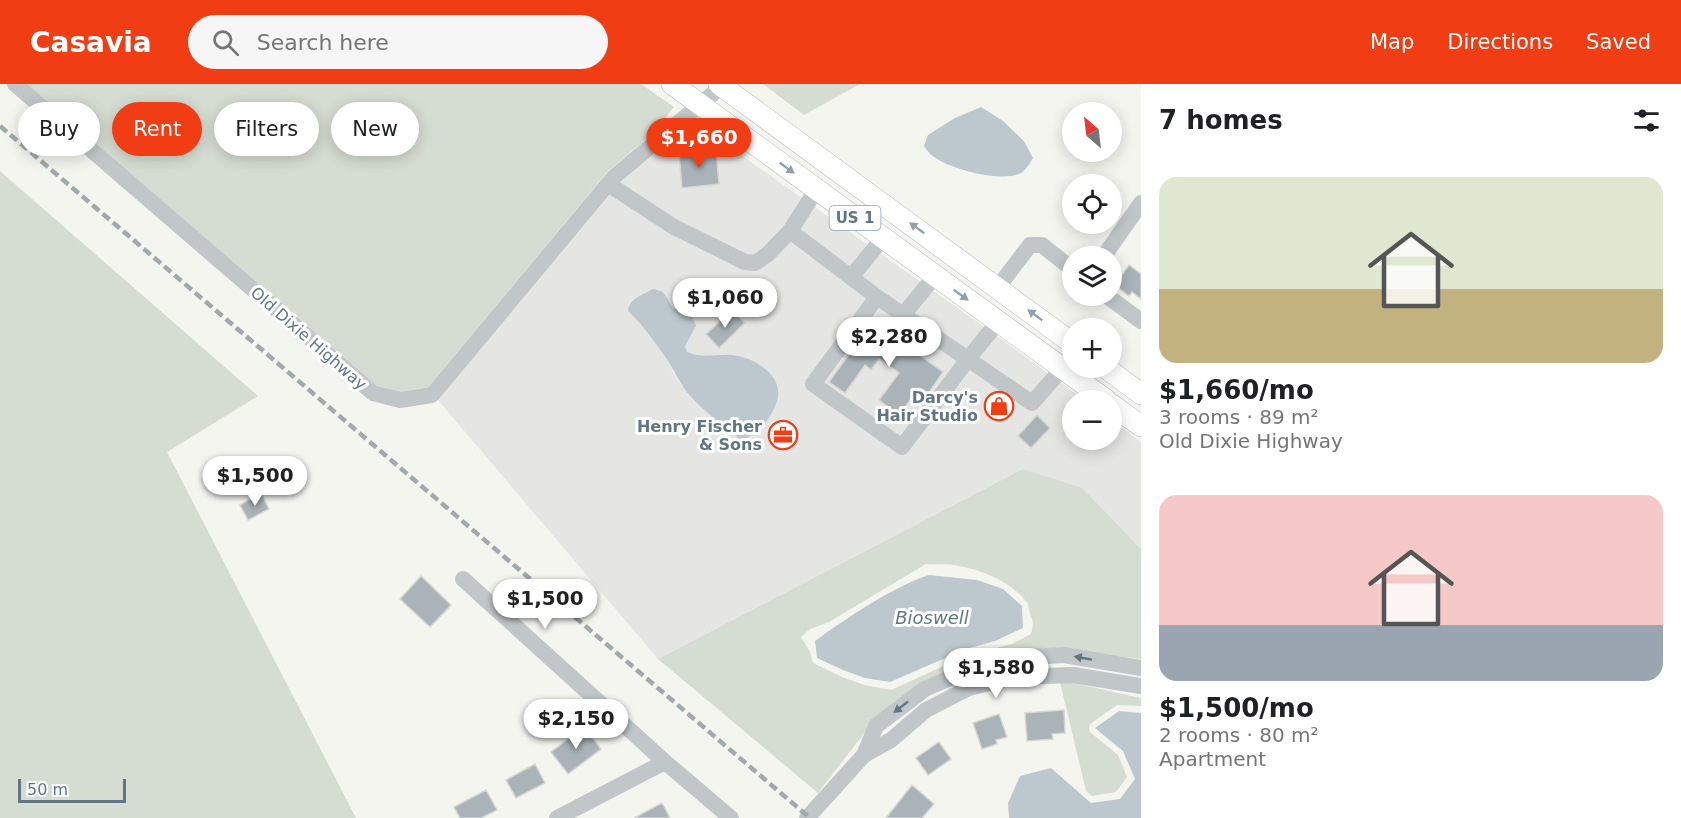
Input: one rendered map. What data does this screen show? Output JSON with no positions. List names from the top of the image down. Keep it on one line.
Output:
{"streets":{"main road":["US 1"],"street":["Old Dixie Highway"]},"crossings":[["US 1","Old Dixie Highway"]],"water":["Bioswell"],"places":{"shop":["Darcy's Hair Studio"],"office":["Henry Fischer & Sons"]},"scale_bar":"50 m","north":"top left","page":{"header":"Casavia","search":"Search here","nav":["Map","Directions","Saved"],"heading":"7 homes","map_buttons":["+","−"],"chip":["Buy","Rent","Filters","New"],"price":["$1,660","$1,060","$2,280","$1,500","$1,500","$1,580","$2,150"],"list":[{"name":"$1,660/mo","note":"3 rooms · 89 m² · Old Dixie Highway"},{"name":"$1,500/mo","note":"2 rooms · 80 m² · Apartment"}],"scale":"50 m"}}
